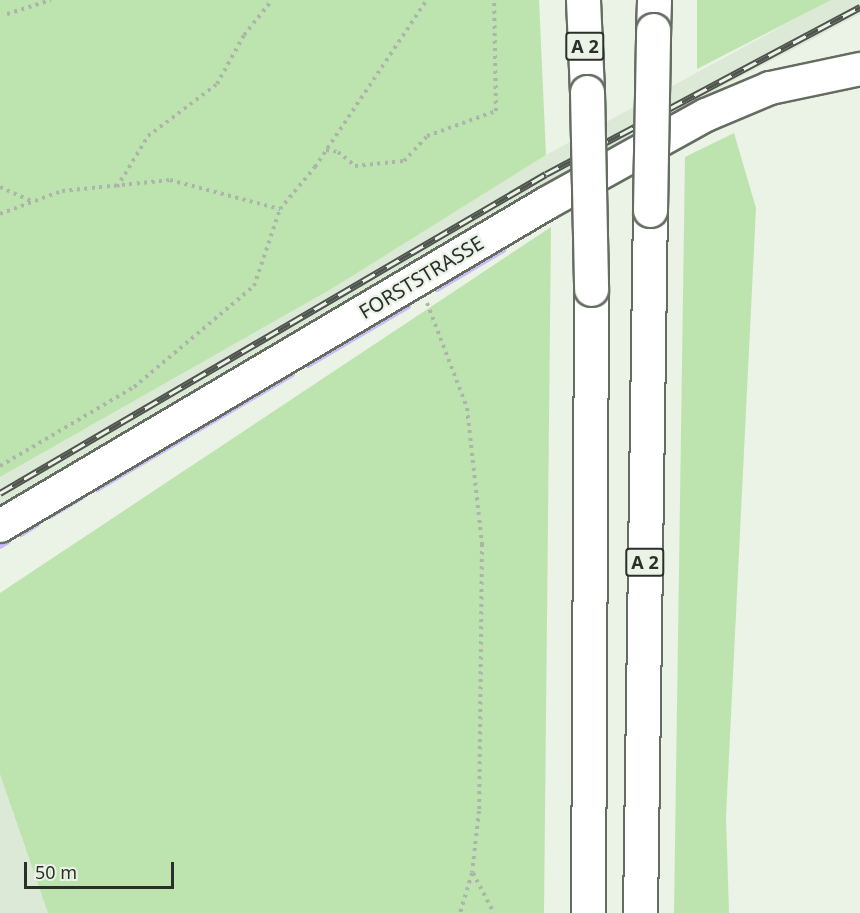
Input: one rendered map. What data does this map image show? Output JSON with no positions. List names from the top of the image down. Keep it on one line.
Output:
{"streets":{"highway":["A 2"],"main road":["FORSTSTRASSE"]},"scale_bar":"50 m"}
